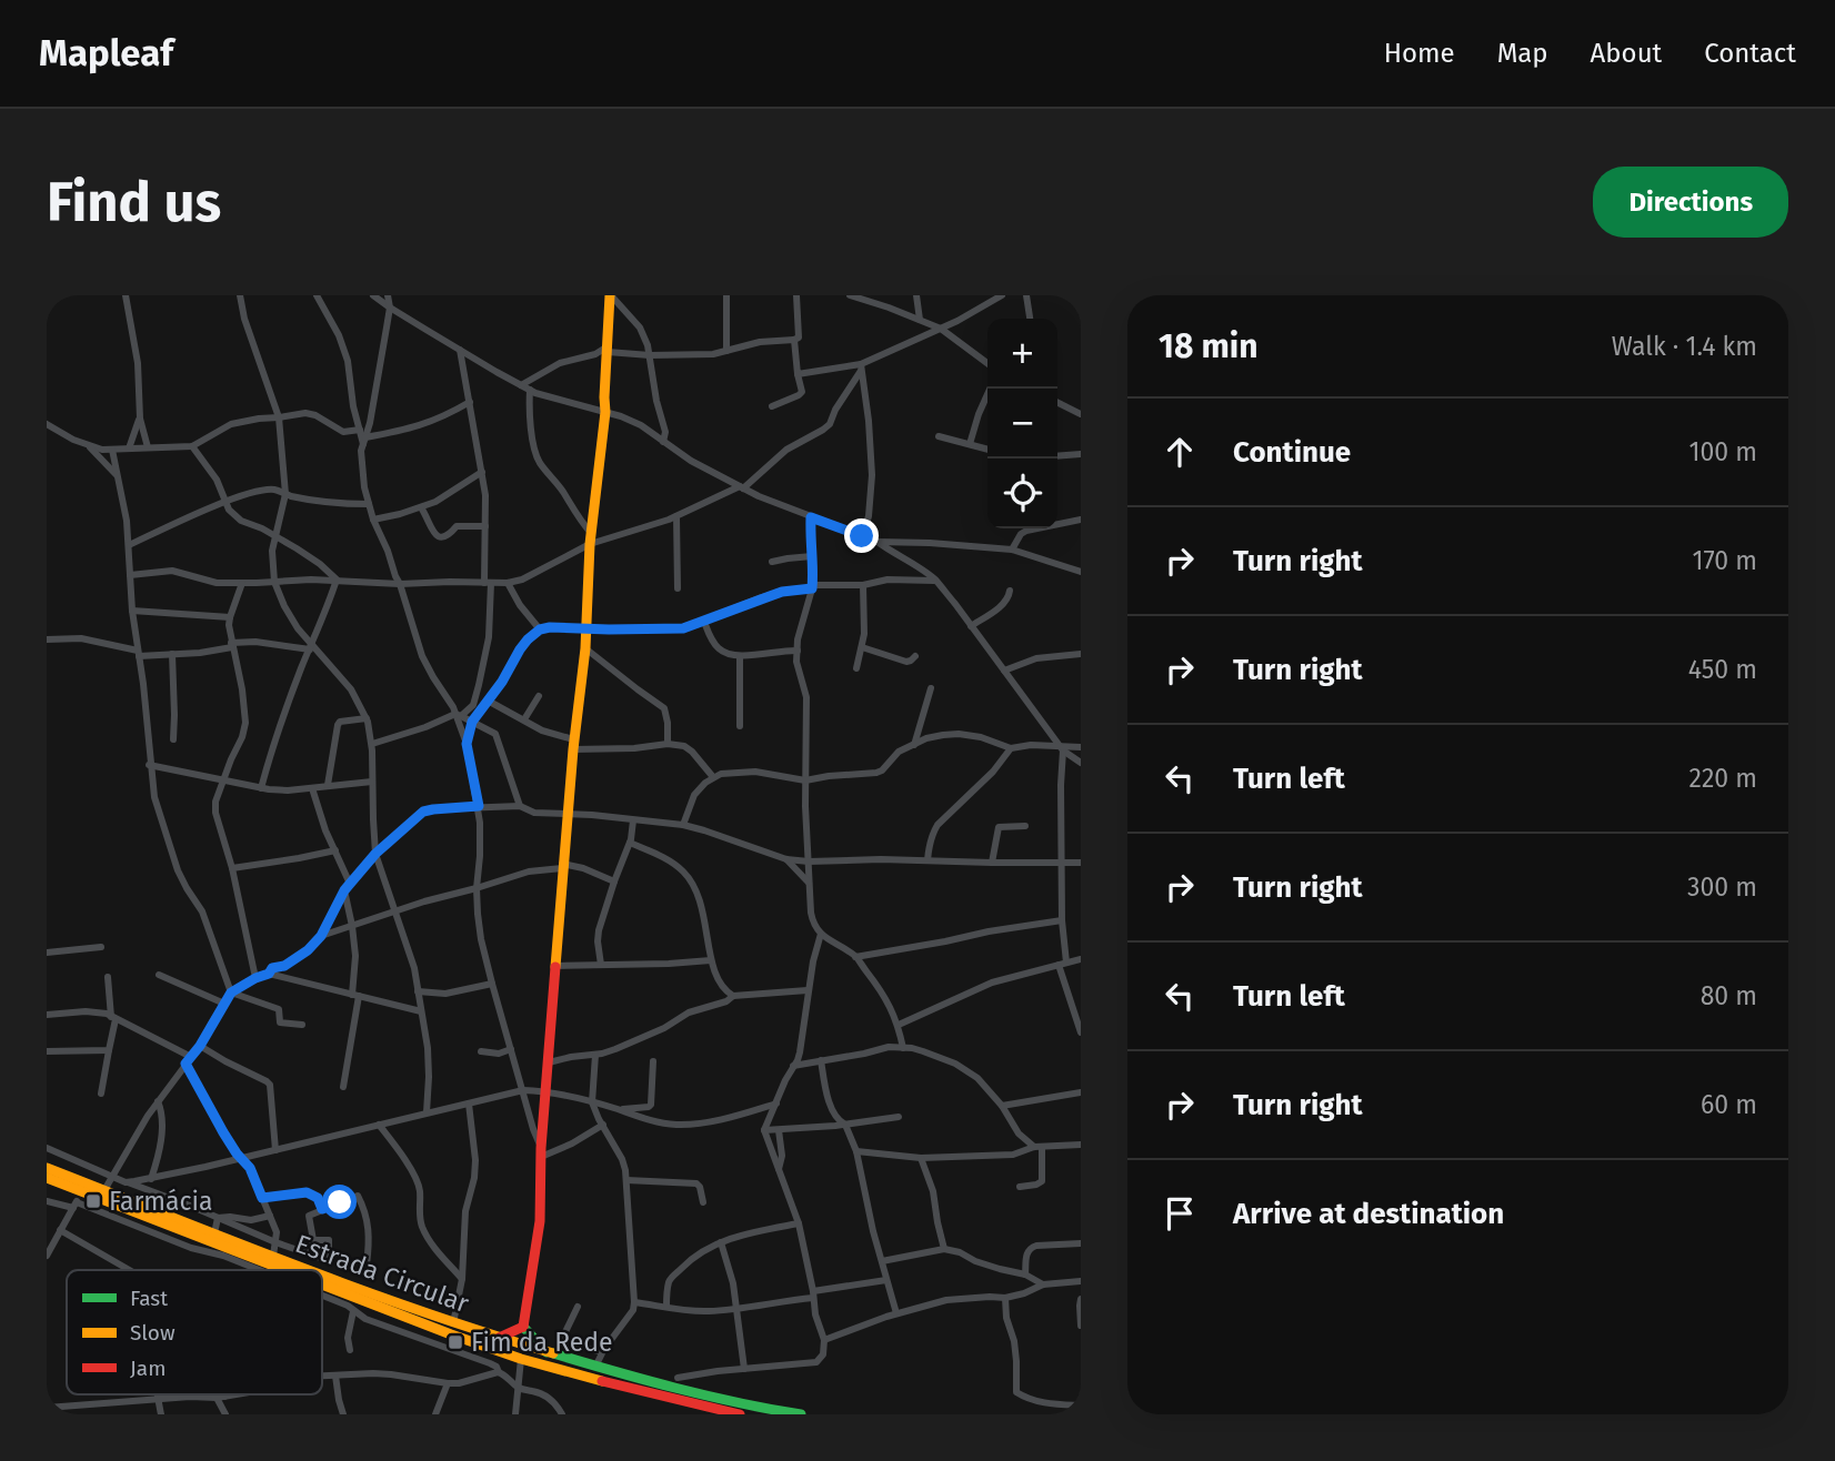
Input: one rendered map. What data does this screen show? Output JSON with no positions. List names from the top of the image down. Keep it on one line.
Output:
{"streets":{"main road":["Estrada Circular"]},"places":{"transit":["Farmácia","Fim da Rede"]},"legend":["Fast","Slow","Jam"],"page":{"header":"Mapleaf","nav":["Home","Map","About","Contact"],"buttons":"Directions","title":"Find us","heading":["18 min","Walk · 1.4 km"],"map_buttons":["+","−"],"list":[["Continue","100 m"],["Turn right","170 m"],["Turn right","450 m"],["Turn left","220 m"],["Turn right","300 m"],["Turn left","80 m"],["Turn right","60 m"],"Arrive at destination"]}}
